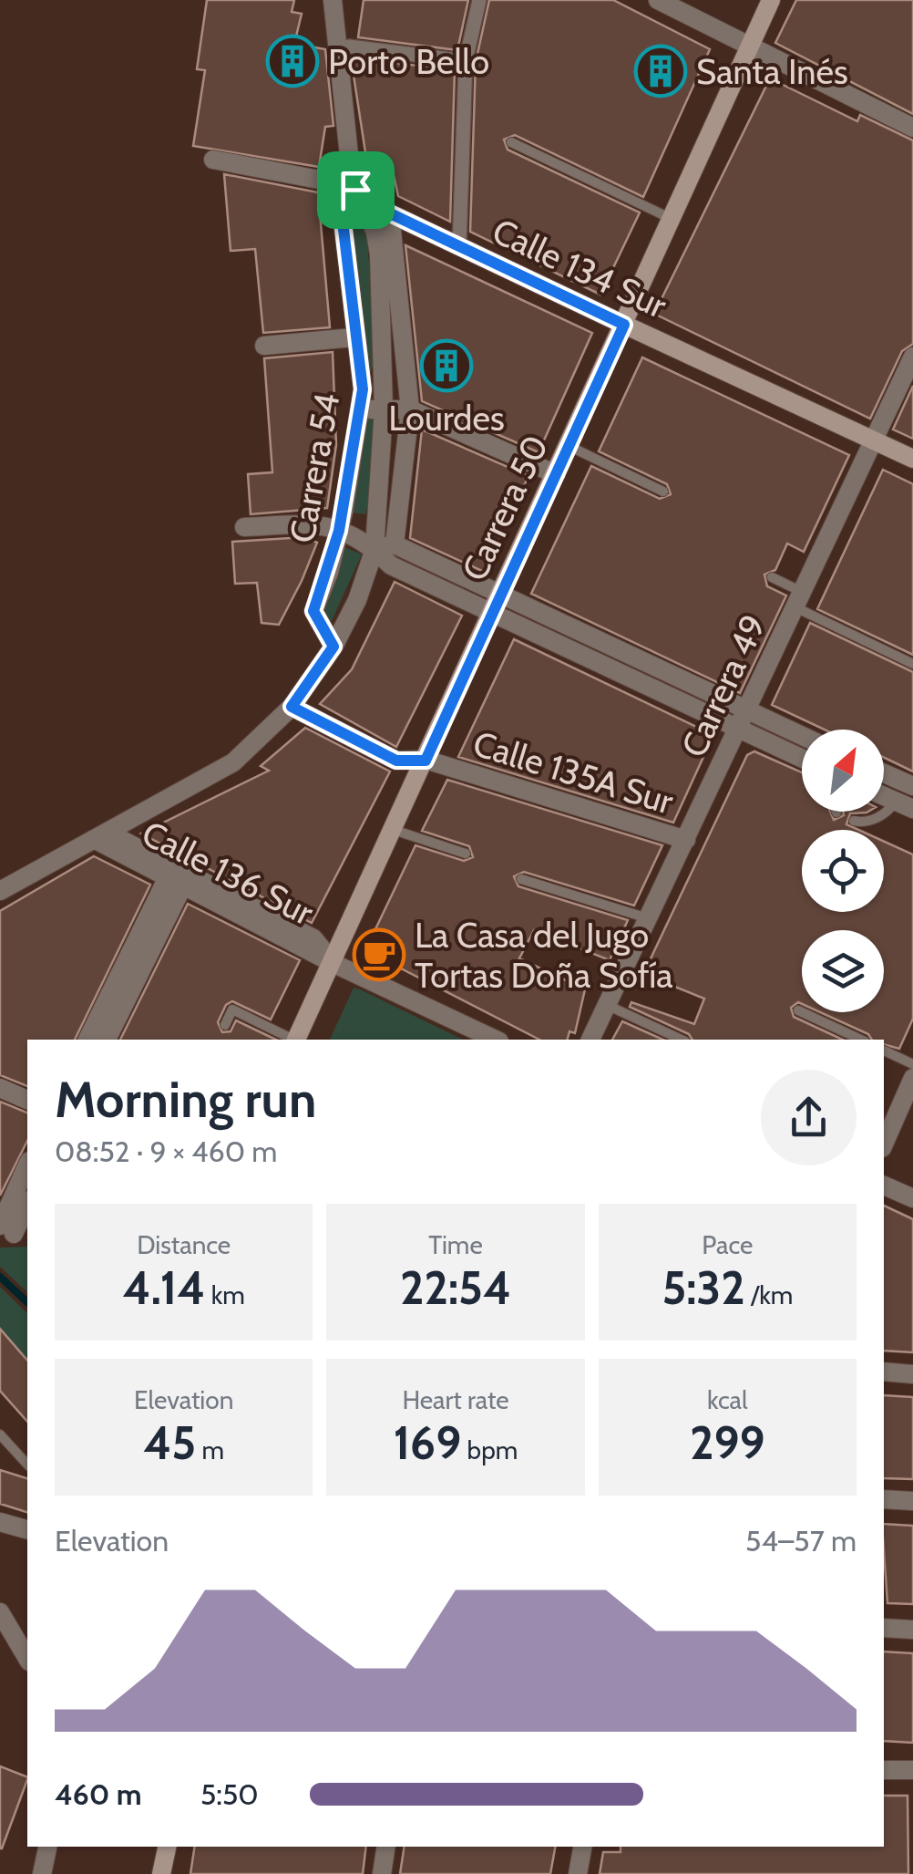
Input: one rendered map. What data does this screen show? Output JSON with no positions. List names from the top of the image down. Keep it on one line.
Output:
{"streets":{"main road":["Calle 134 Sur","Carrera 50"],"street":["Carrera 54","Carrera 49","Calle 135A Sur","Calle 136 Sur"]},"crossings":[["Calle 134 Sur","Carrera 54"],["Calle 134 Sur","Carrera 50"],["Calle 134 Sur","Carrera 49"],["Carrera 54","Calle 135A Sur"],["Carrera 54","Calle 136 Sur"],["Carrera 50","Calle 135A Sur"],["Carrera 50","Calle 136 Sur"],["Carrera 49","Calle 135A Sur"]],"places":{"building":["Porto Bello","Santa Inés","Lourdes"],"cafe":["La Casa del Jugo Tortas Doña Sofía"]},"north":"top right","page":{"heading":["Morning run","08:52 · 9 × 460 m"],"stats":[["Distance","4.14 km"],["Time","22:54"],["Pace","5:32 /km"],["Elevation","45 m"],["Heart rate","169 bpm"],["kcal","299"]],"chart":["Elevation","54–57 m"],"list":[{"name":"460 m","note":"5:50"}]}}
